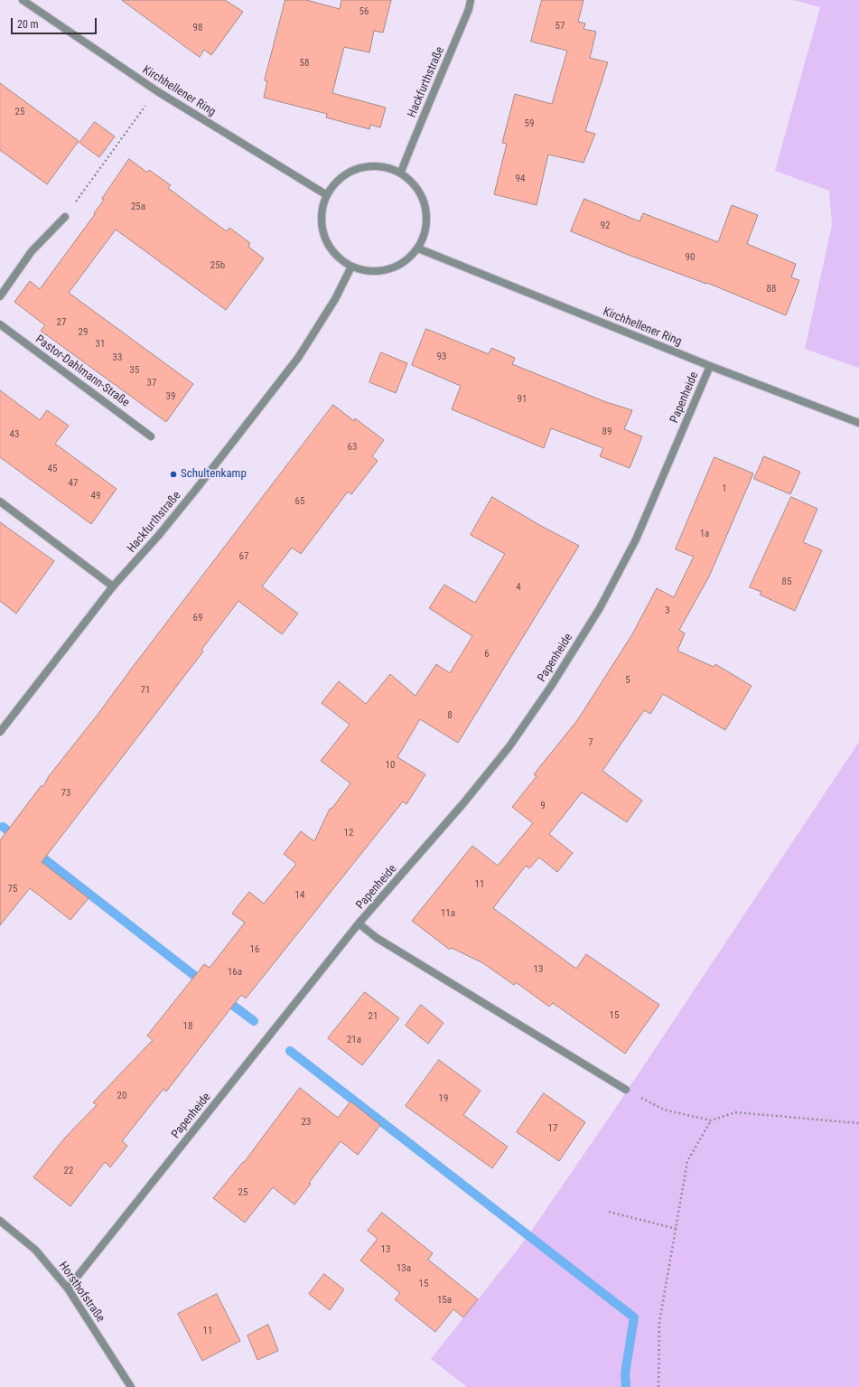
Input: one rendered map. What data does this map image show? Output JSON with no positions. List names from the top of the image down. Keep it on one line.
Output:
{"streets":{"street":["Hackfurthstraße","Kirchhellener Ring","Pastor-Dahlmann-Straße","Papenheide","Horsthofstraße"]},"crossings":[["Hackfurthstraße","Kirchhellener Ring"],["Kirchhellener Ring","Papenheide"],["Papenheide","Horsthofstraße"]],"places":["Schultenkamp"],"house_numbers":["56","57","98","58","25","59","94","25a","92","90","25b","88","27","29","31","93","33","35","37","39","91","89","43","63","45","47","1","49","65","1a","67","85","4","3","69","6","5","71","8","7","10","73","9","12","11","75","14","11a","16","13","16a","15","21","18","21a","20","19","23","17","22","25","13","13a","15","15a","11"],"scale_bar":"20 m"}
